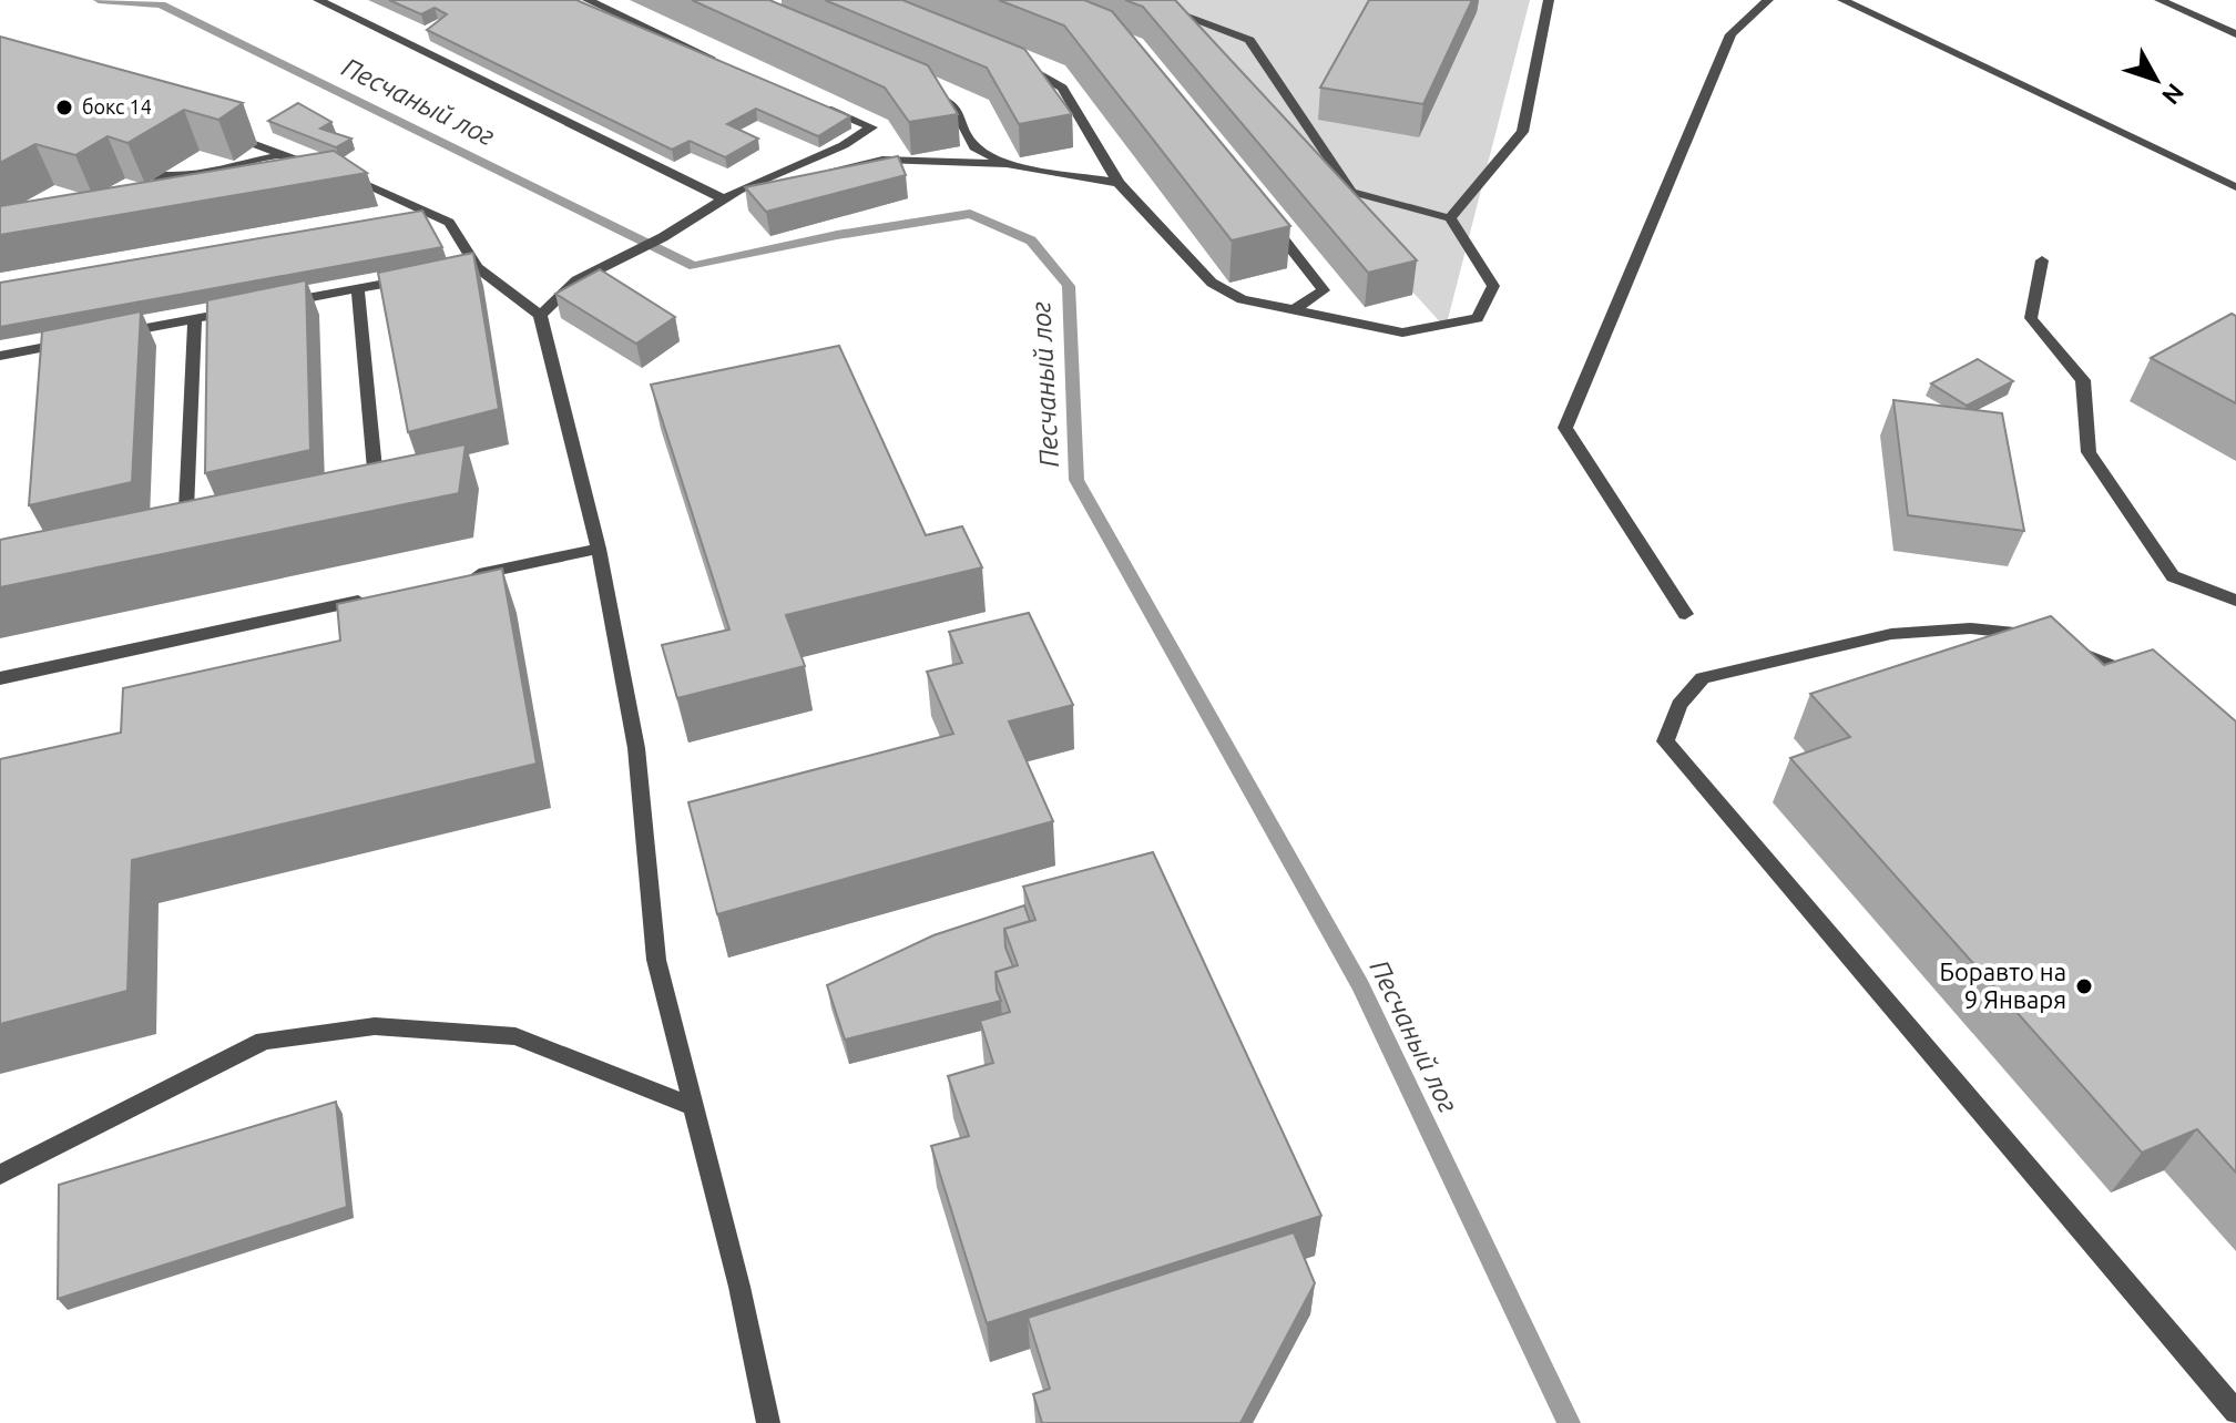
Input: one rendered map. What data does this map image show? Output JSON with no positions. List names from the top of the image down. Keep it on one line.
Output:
{"water":["Песчаный лог"],"places":["бокс 14","Боравто на 9 Января"],"north":"bottom right"}
